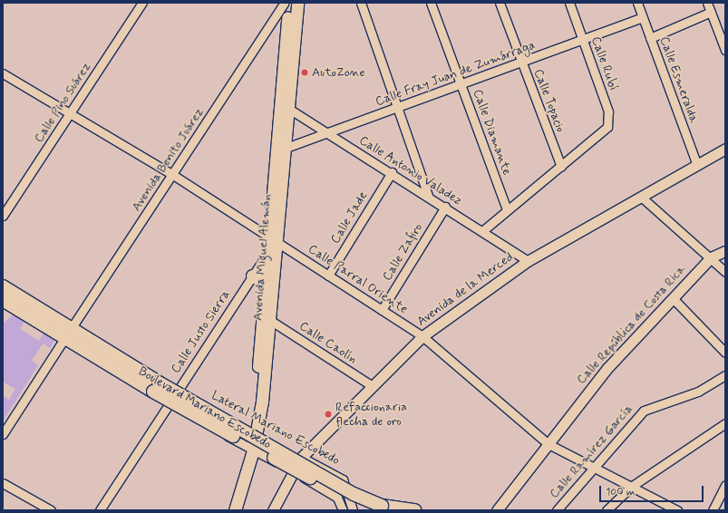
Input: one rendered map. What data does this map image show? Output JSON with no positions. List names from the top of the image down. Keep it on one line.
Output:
{"streets":{"main road":["Avenida Miguel Alemán","Boulevard Mariano Escobedo"],"street":["Calle Rubí","Calle Fray Juan de Zumárraga","Calle Esmeralda","Calle Topacio","Calle Pino Suárez","Calle Diamante","Avenida Benito Juárez","Calle Antonio Valadez","Calle Jade","Calle Zafiro","Calle Parral Oriente","Avenida de la Merced","Calle República de Costa Rica","Calle Justo Sierra","Calle Caolín","Lateral Mariano Escobedo","Calle Ramírez García"]},"crossings":[["Calle Rubí","Calle Fray Juan de Zumárraga"],["Calle Rubí","Calle Topacio"],["Calle Fray Juan de Zumárraga","Calle Esmeralda"],["Calle Fray Juan de Zumárraga","Calle Topacio"],["Calle Fray Juan de Zumárraga","Calle Diamante"],["Calle Fray Juan de Zumárraga","Calle Antonio Valadez"],["Calle Fray Juan de Zumárraga","Avenida Miguel Alemán"],["Calle Esmeralda","Avenida de la Merced"],["Calle Pino Suárez","Calle Parral Oriente"],["Avenida Benito Juárez","Calle Parral Oriente"],["Avenida Benito Juárez","Boulevard Mariano Escobedo"],["Calle Antonio Valadez","Calle Jade"],["Calle Antonio Valadez","Calle Zafiro"],["Calle Antonio Valadez","Avenida Miguel Alemán"],["Calle Antonio Valadez","Avenida de la Merced"],["Calle Jade","Calle Parral Oriente"],["Calle Zafiro","Calle Parral Oriente"],["Avenida Miguel Alemán","Calle Parral Oriente"],["Avenida Miguel Alemán","Calle Justo Sierra"],["Avenida Miguel Alemán","Calle Caolín"],["Avenida Miguel Alemán","Lateral Mariano Escobedo"],["Calle Parral Oriente","Avenida de la Merced"],["Calle Parral Oriente","Calle República de Costa Rica"],["Calle Parral Oriente","Calle Ramírez García"],["Avenida de la Merced","Calle Caolín"],["Avenida de la Merced","Lateral Mariano Escobedo"],["Calle Justo Sierra","Lateral Mariano Escobedo"],["Boulevard Mariano Escobedo","Lateral Mariano Escobedo"]],"places":["AutoZone","Refaccionaria flecha de oro"],"scale_bar":"100 m"}
